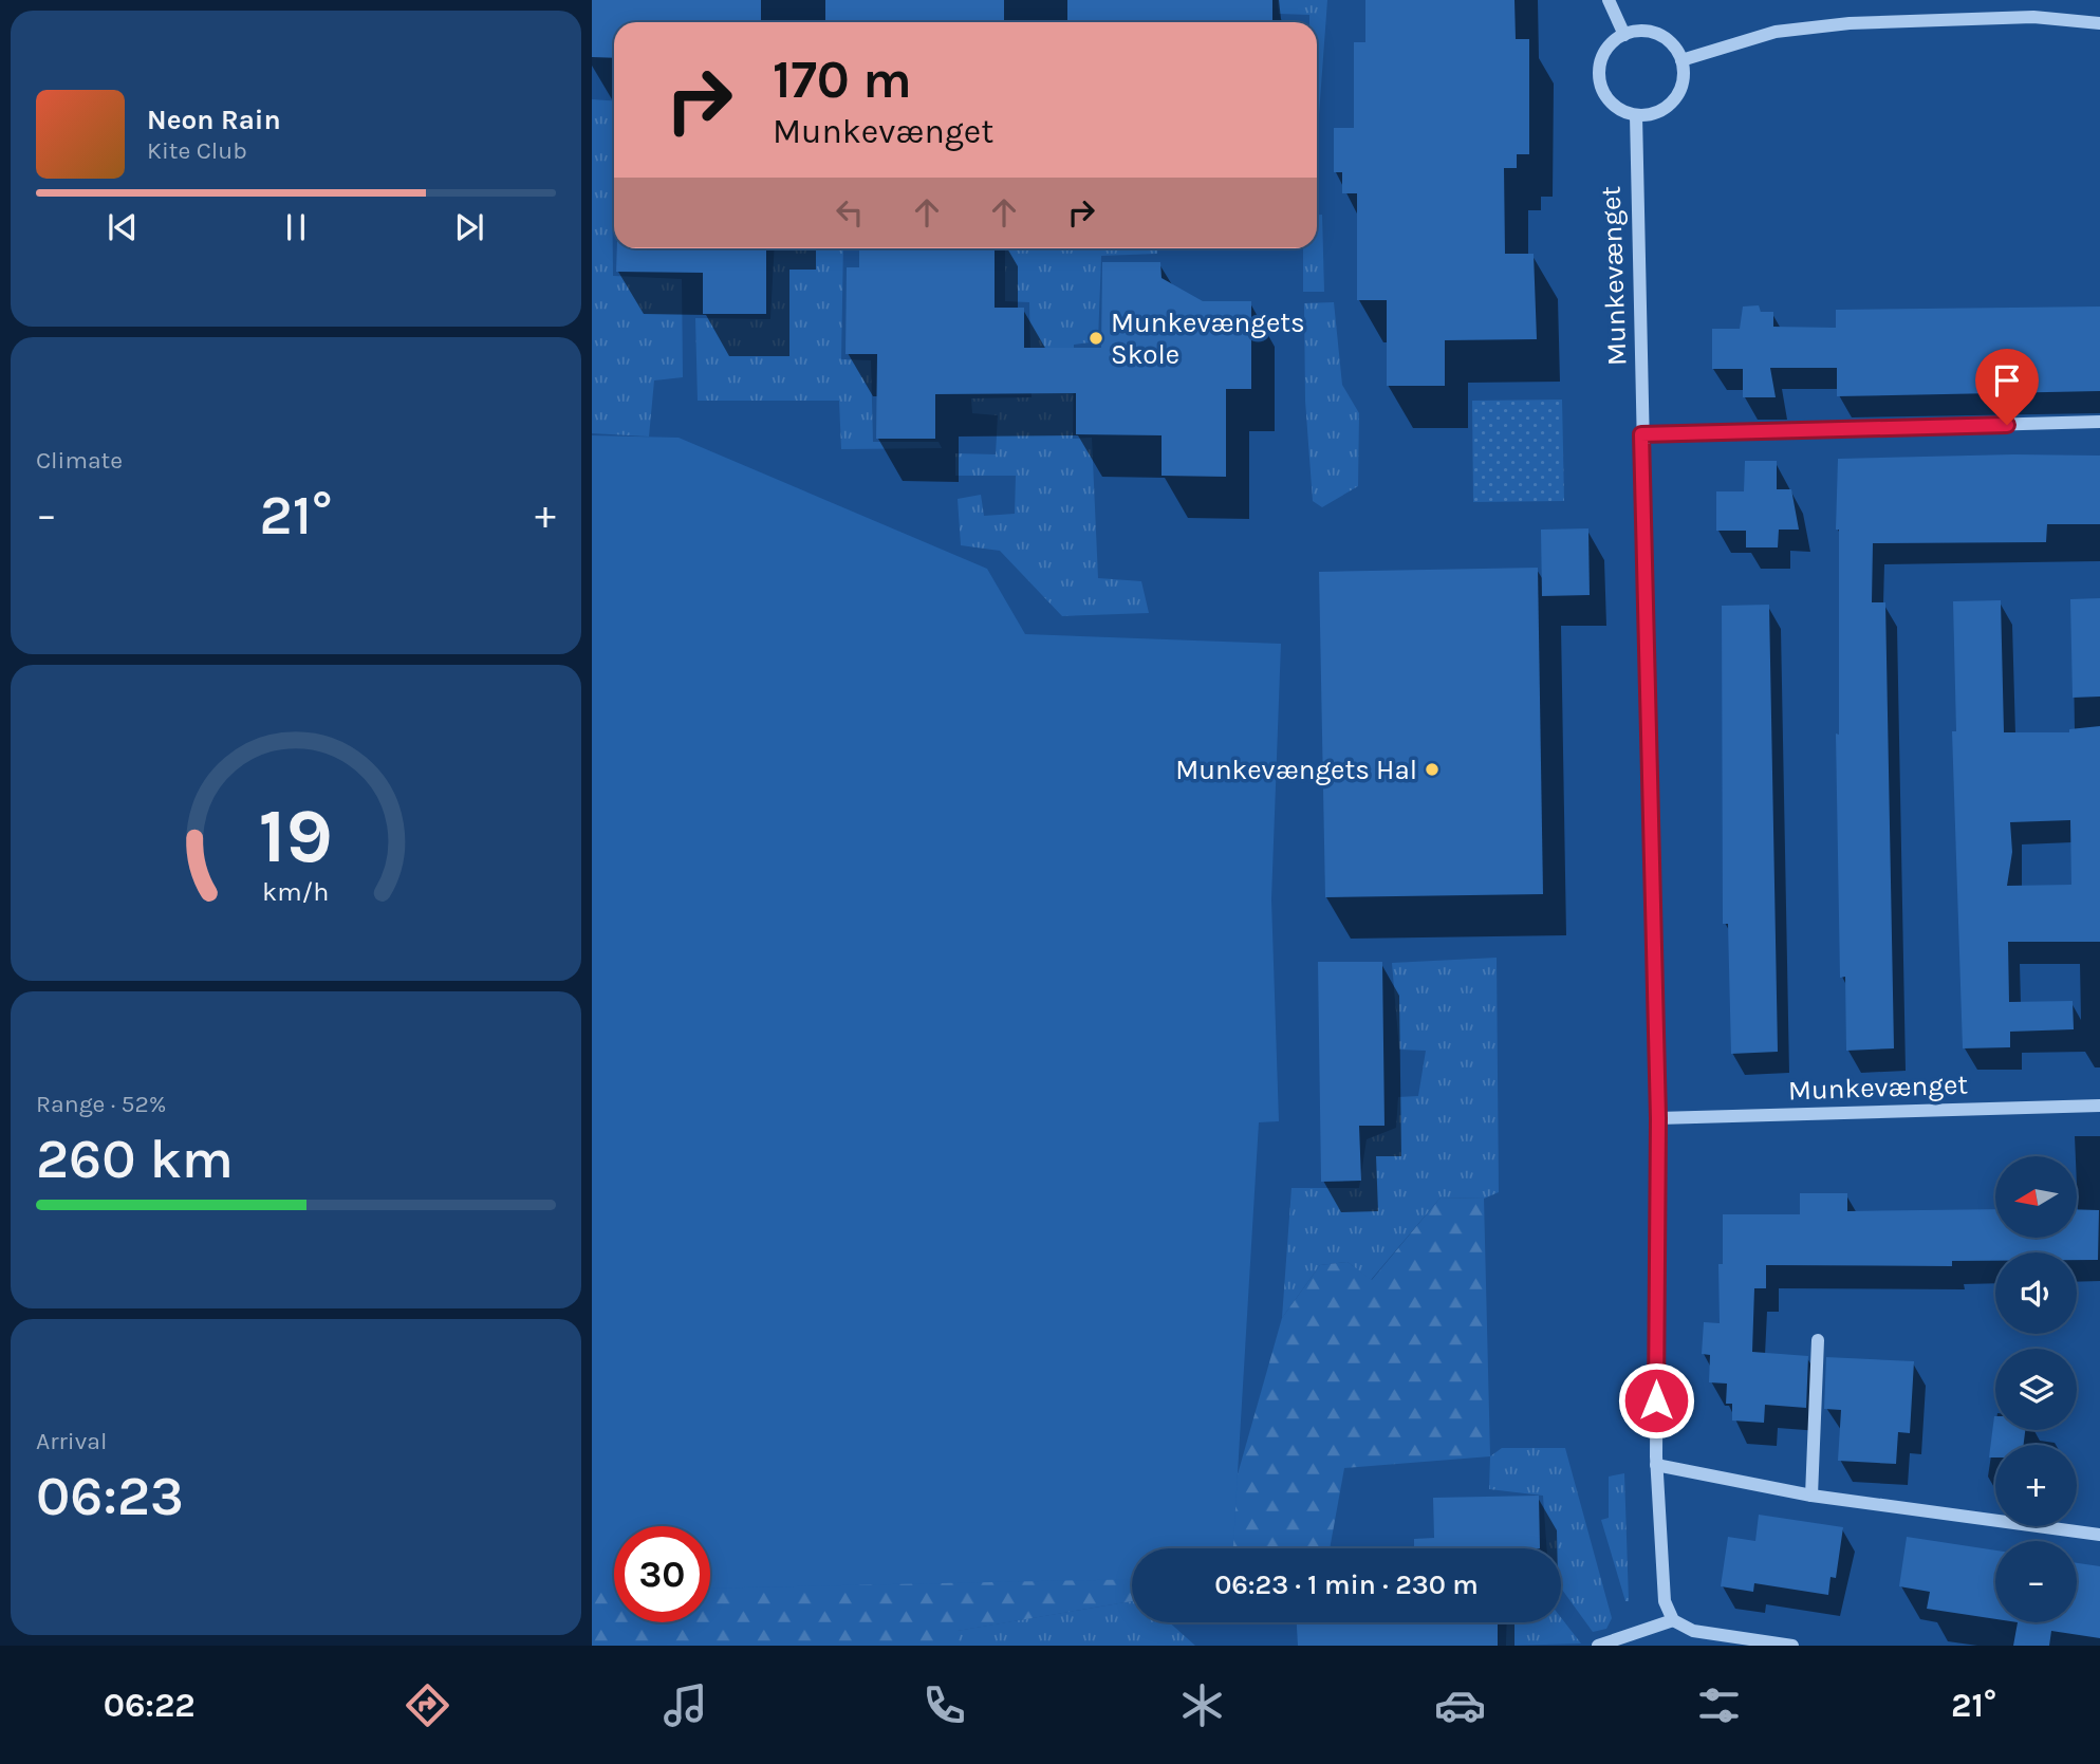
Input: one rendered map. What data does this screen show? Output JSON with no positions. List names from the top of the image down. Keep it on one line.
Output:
{"streets":{"street":["Munkevænget"]},"places":["Munkevængets Skole","Munkevængets Hal"],"north":"left","page":{"turn":["170 m","Munkevænget"],"song":["Neon Rain","Kite Club"],"tile":["Climate",["Range · 52%","260 km"],["Arrival","06:23"]],"heat":["−","21°","+"],"map_buttons":["+","−"],"limit":"30","trip":"06:23 · 1 min · 230 m","tabs":["06:22","21°"],"gauge":["19","km/h"]}}
